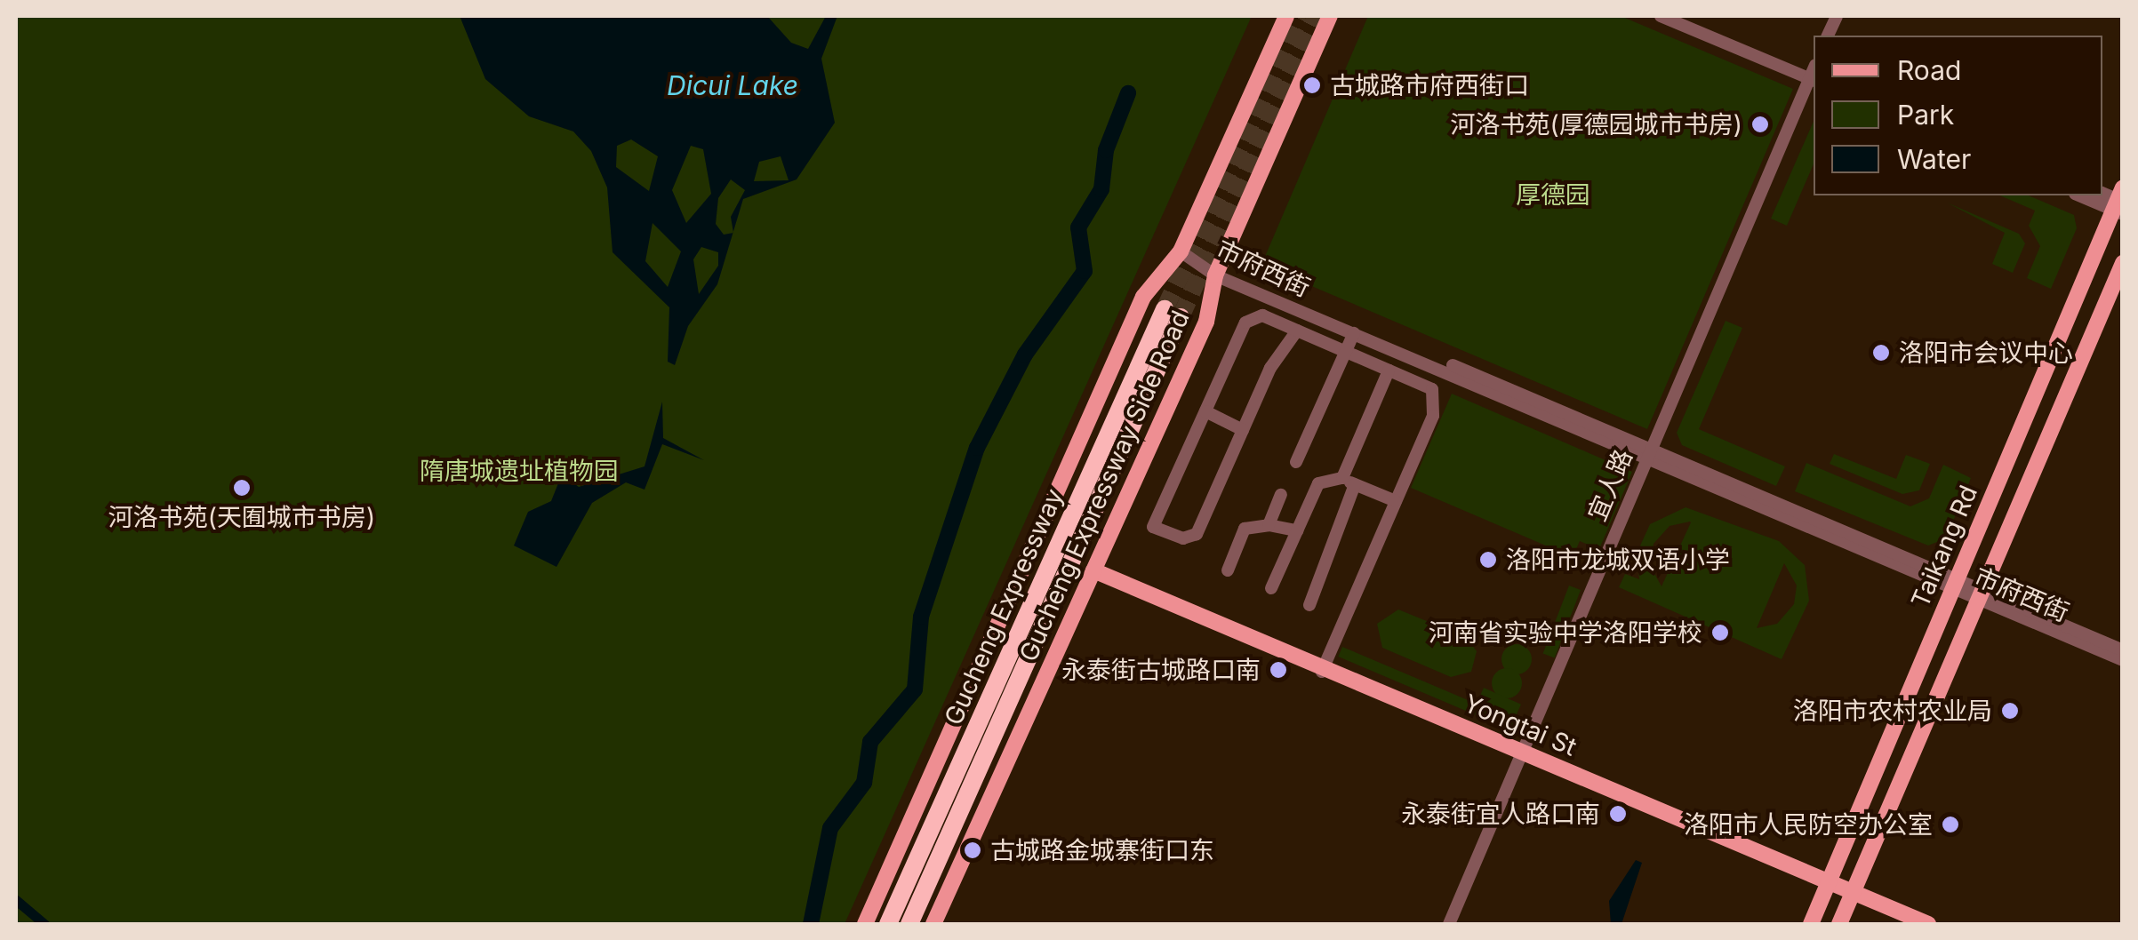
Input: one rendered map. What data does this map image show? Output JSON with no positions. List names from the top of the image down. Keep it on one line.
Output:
{"streets":{"highway":["Gucheng Expressway"],"main road":["Gucheng Expressway Side Road","Taikang Rd","Yongtai St"],"street":["市府西街","宜人路"]},"crossings":[["市府西街","宜人路"],["市府西街","Gucheng Expressway Side Road"],["市府西街","Taikang Rd"],["宜人路","Yongtai St"],["Gucheng Expressway Side Road","Yongtai St"],["Taikang Rd","Yongtai St"]],"water":["Dicui Lake"],"parks":["厚德园","隋唐城遗址植物园"],"places":["古城路市府西街口","河洛书苑(厚德园城市书房)","洛阳市会议中心","河洛书苑(天囿城市书房)","洛阳市龙城双语小学","河南省实验中学洛阳学校","永泰街古城路口南","洛阳市农村农业局","永泰街宜人路口南","洛阳市人民防空办公室","古城路金城寨街口东"],"legend":["Road","Park","Water"]}
